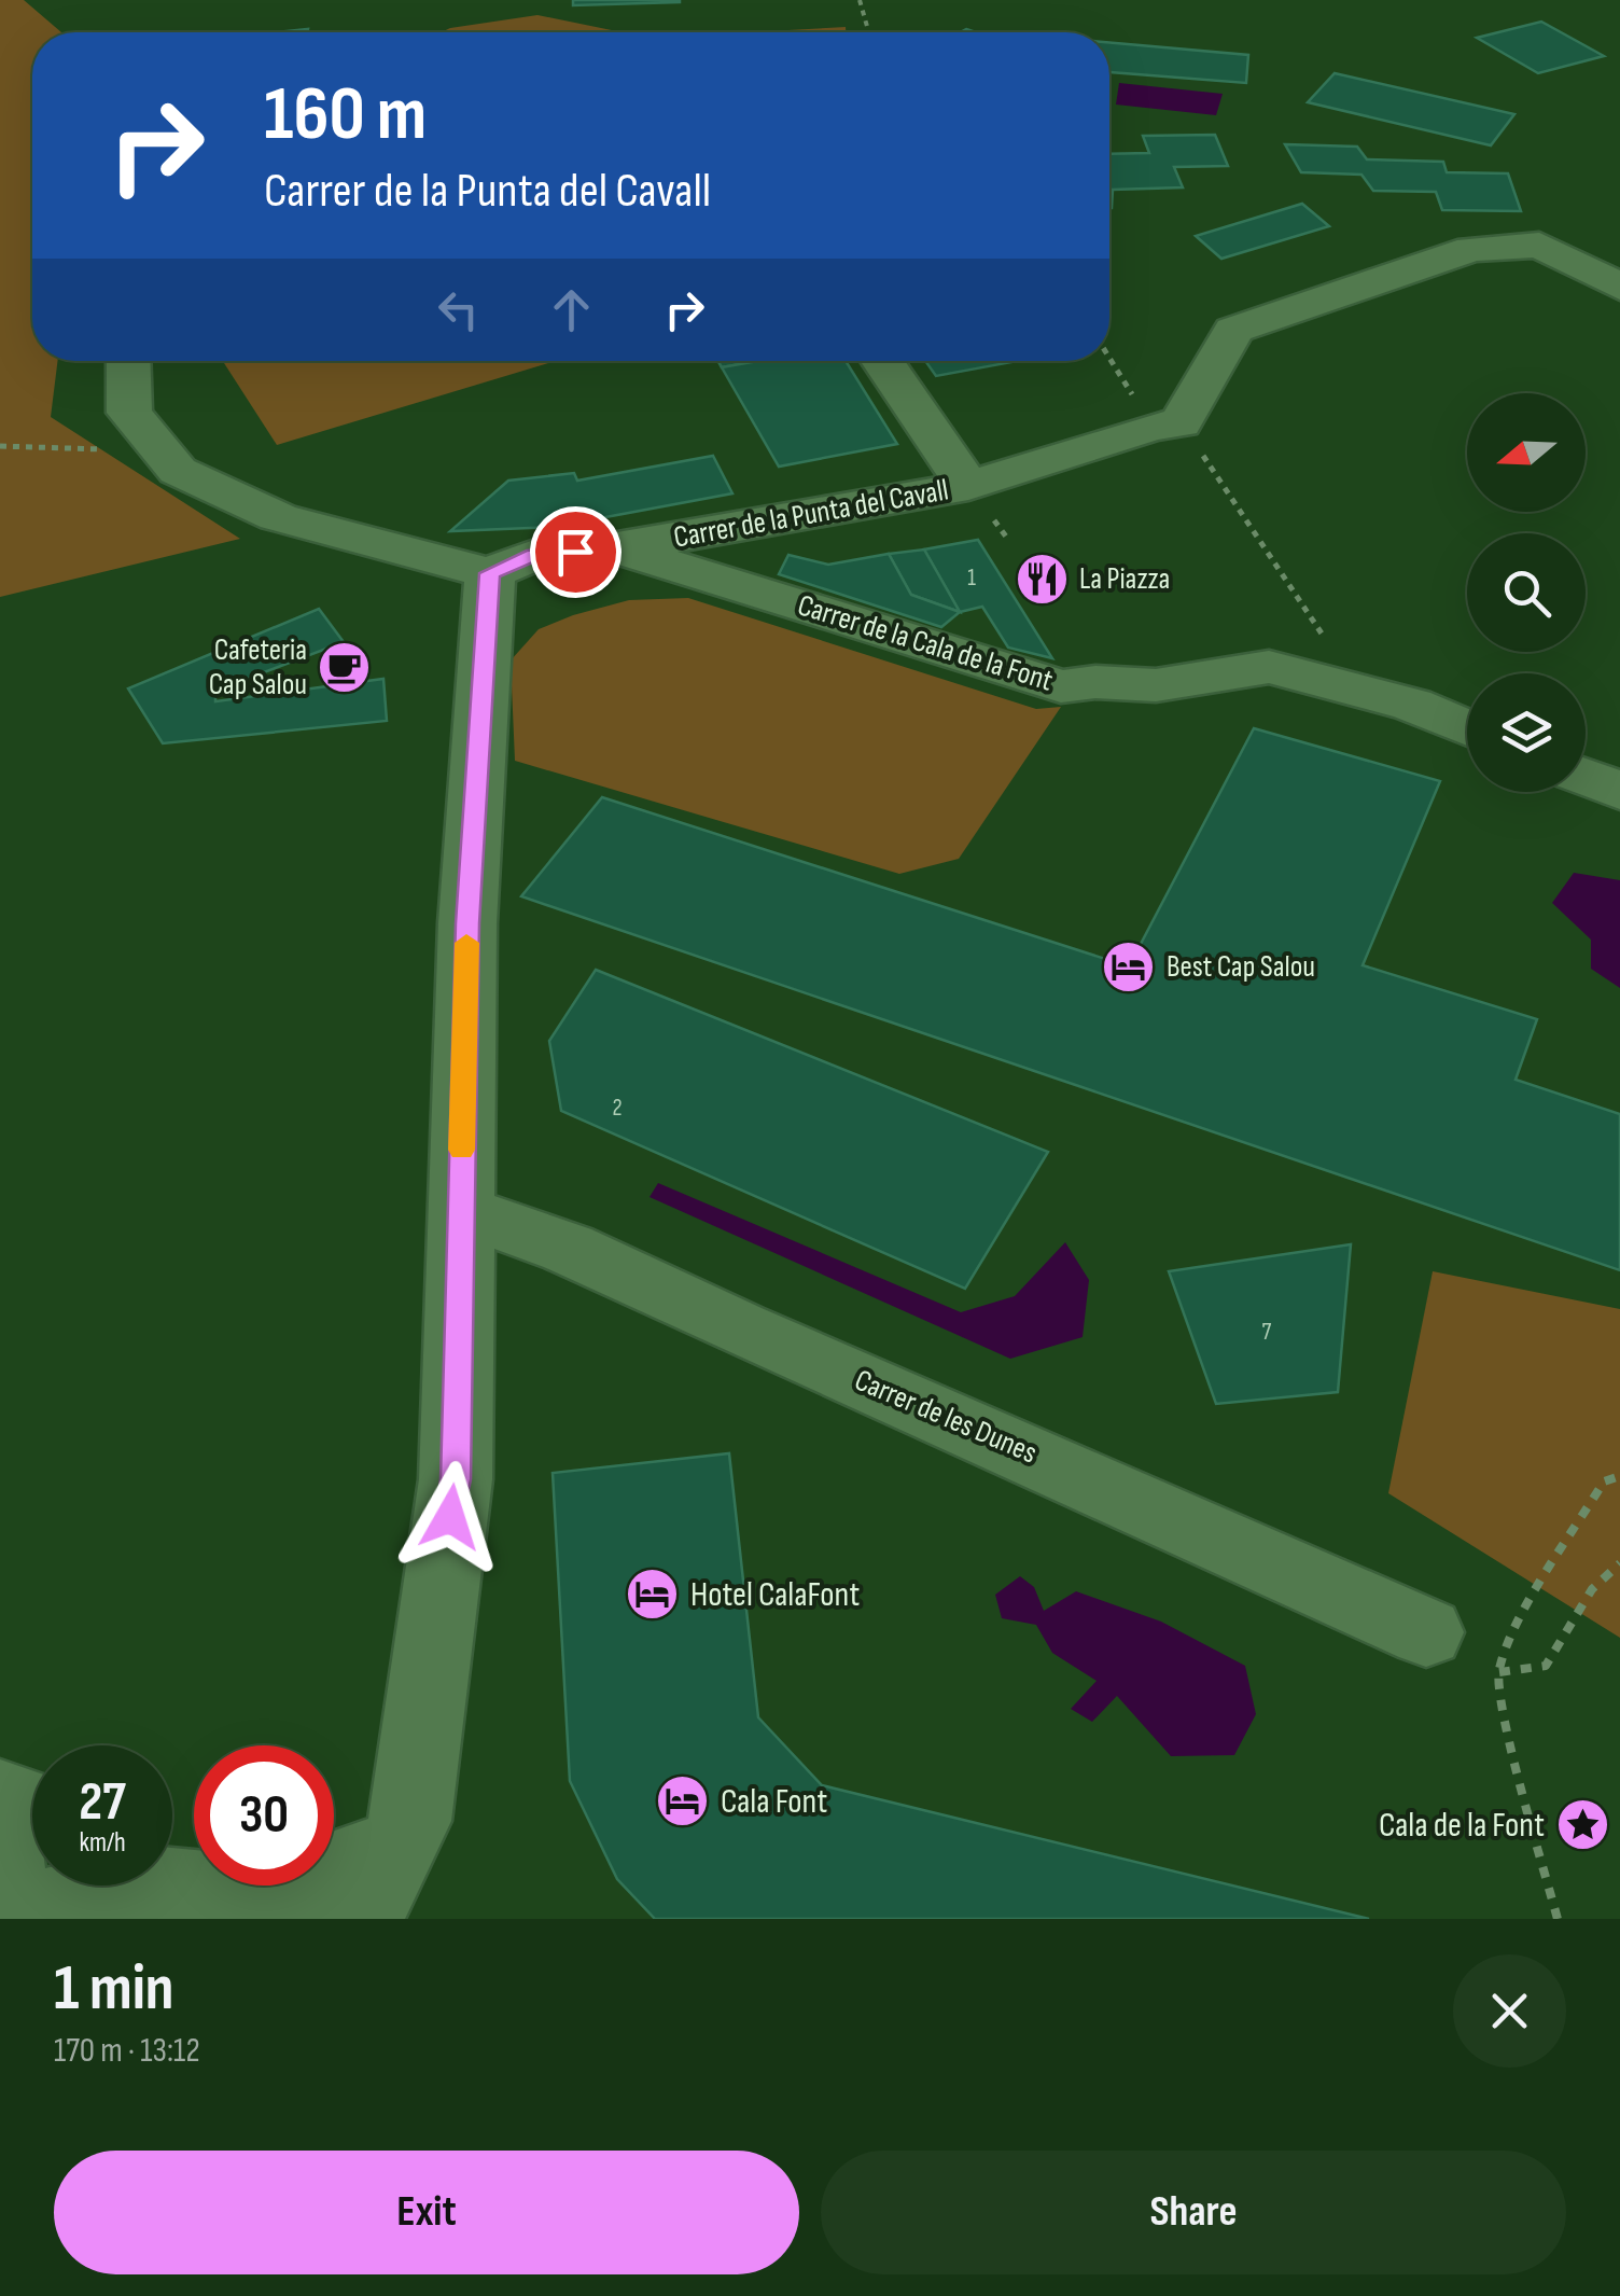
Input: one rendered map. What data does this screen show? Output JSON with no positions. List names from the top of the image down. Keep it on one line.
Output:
{"streets":{"street":["Carrer de la Punta del Cavall","Carrer de la Cala de la Font","Carrer de les Dunes"]},"crossings":[["Carrer de la Punta del Cavall","Carrer de la Cala de la Font"]],"places":{"restaurant":["La Piazza"],"cafe":["Cafeteria Cap Salou"],"hotel":["Best Cap Salou","Hotel CalaFont","Cala Font"],"place":["Cala de la Font"]},"house_numbers":["1","2","7"],"north":"left","page":{"turn":["160 m","Carrer de la Punta del Cavall"],"speed":"27 km/h","limit":"30","heading":["1 min","170 m · 13:12"],"buttons":["Exit","Share"]}}
